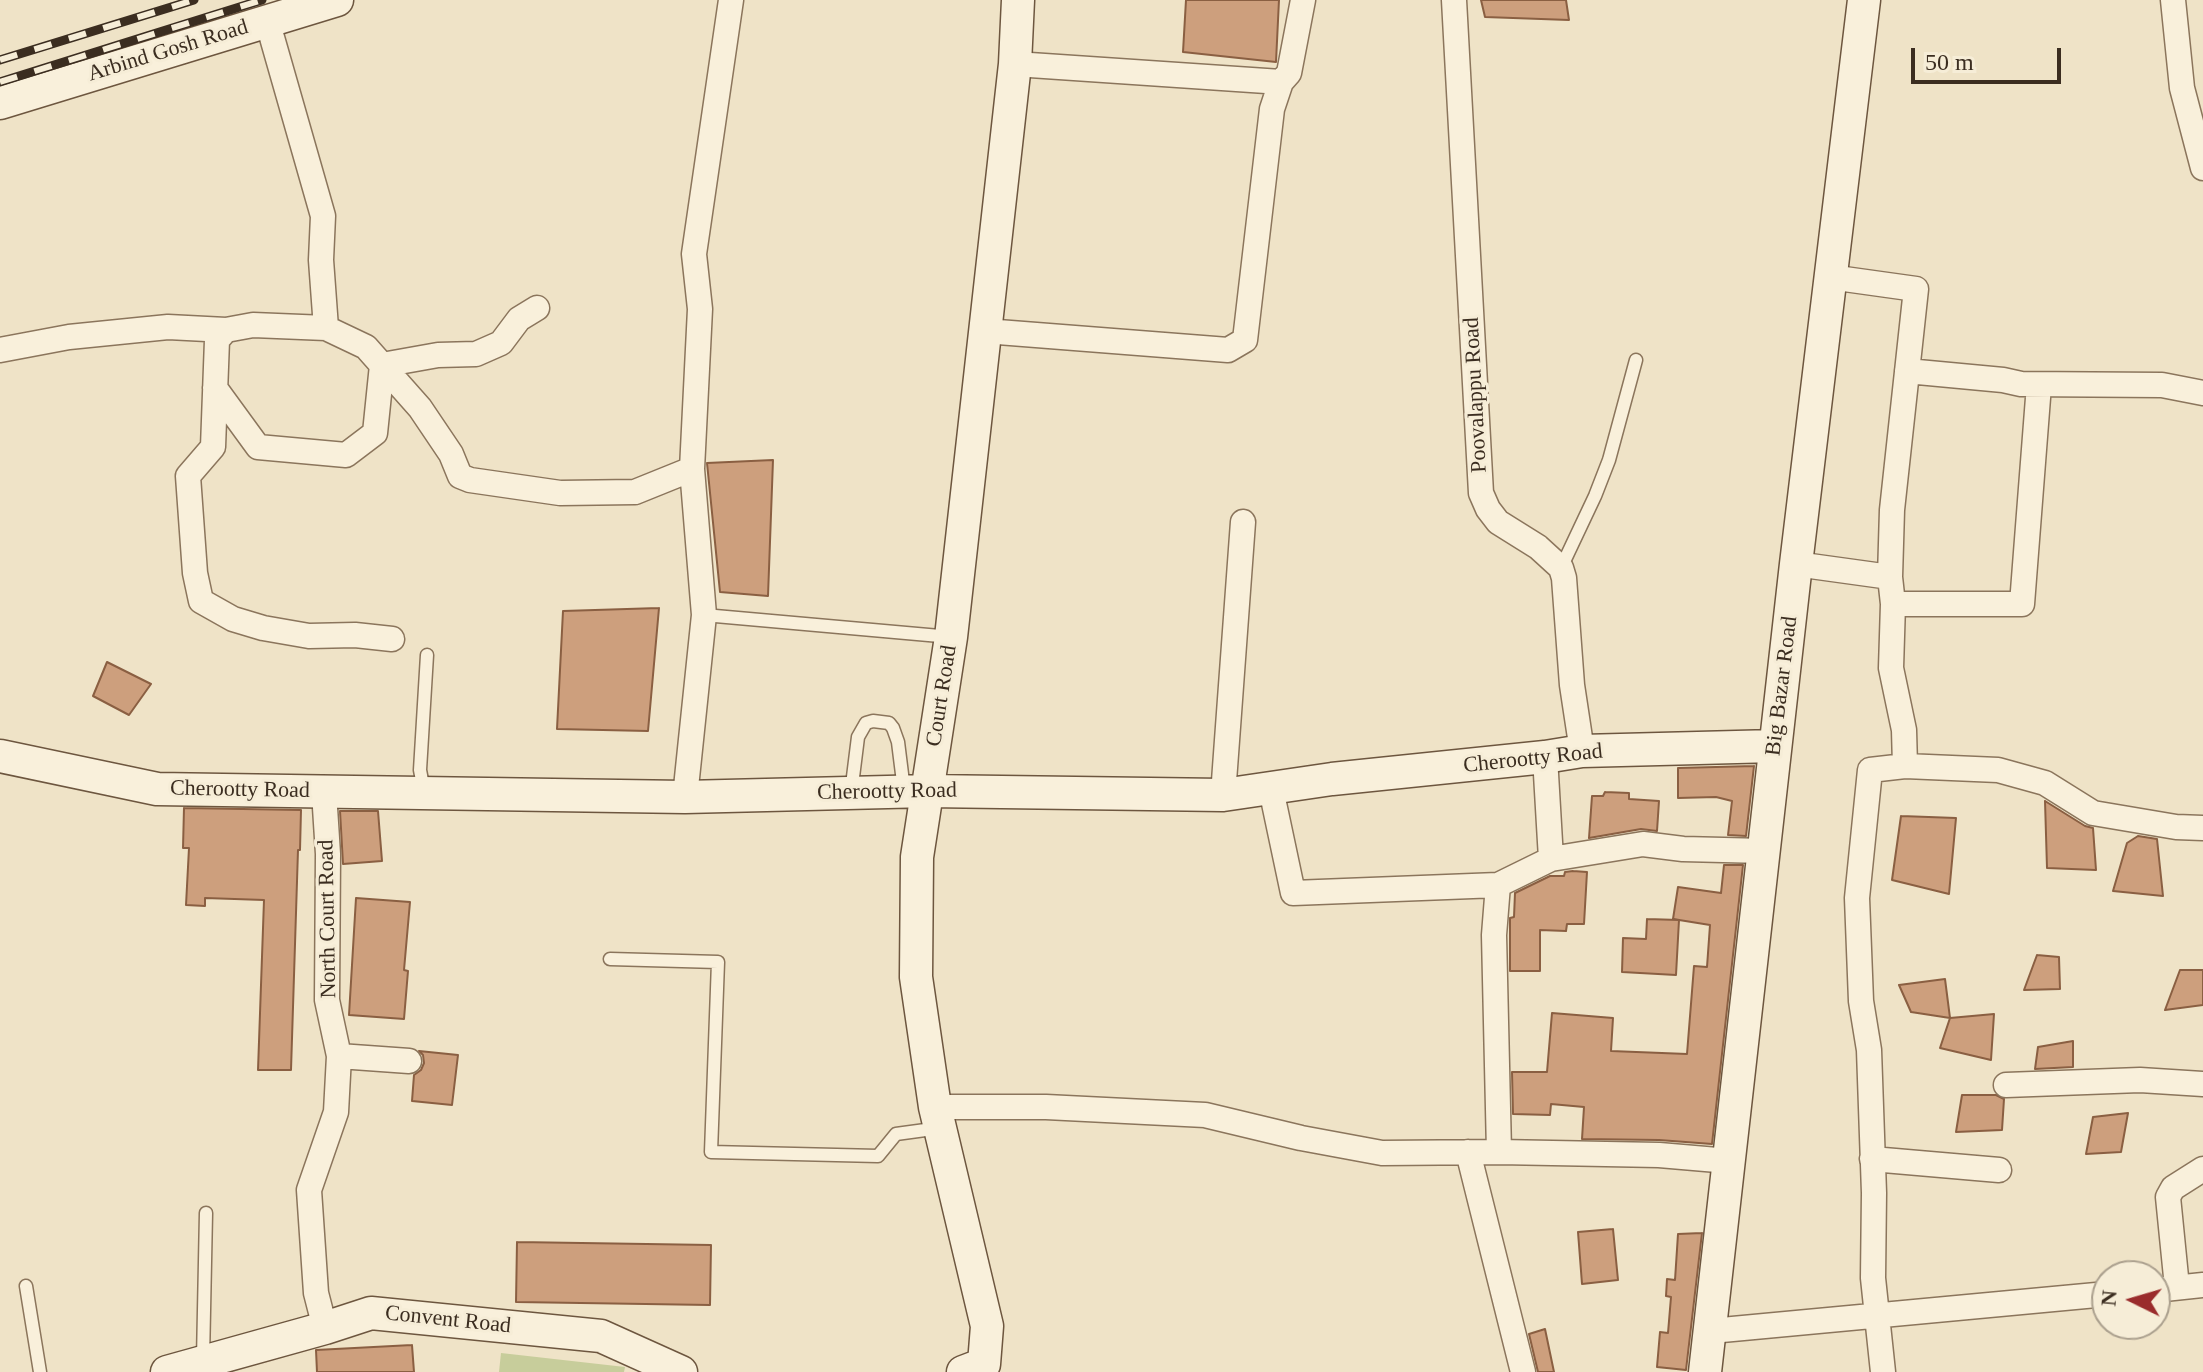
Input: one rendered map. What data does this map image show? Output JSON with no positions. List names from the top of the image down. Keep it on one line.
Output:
{"streets":{"street":["Arbind Gosh Road","Poovalappu Road","Big Bazar Road","Court Road","Cherootty Road","North Court Road","Convent Road"]},"crossings":[["Big Bazar Road","Cherootty Road"],["Court Road","Cherootty Road"],["Cherootty Road","North Court Road"],["North Court Road","Convent Road"]],"scale_bar":"50 m","north":"left"}
